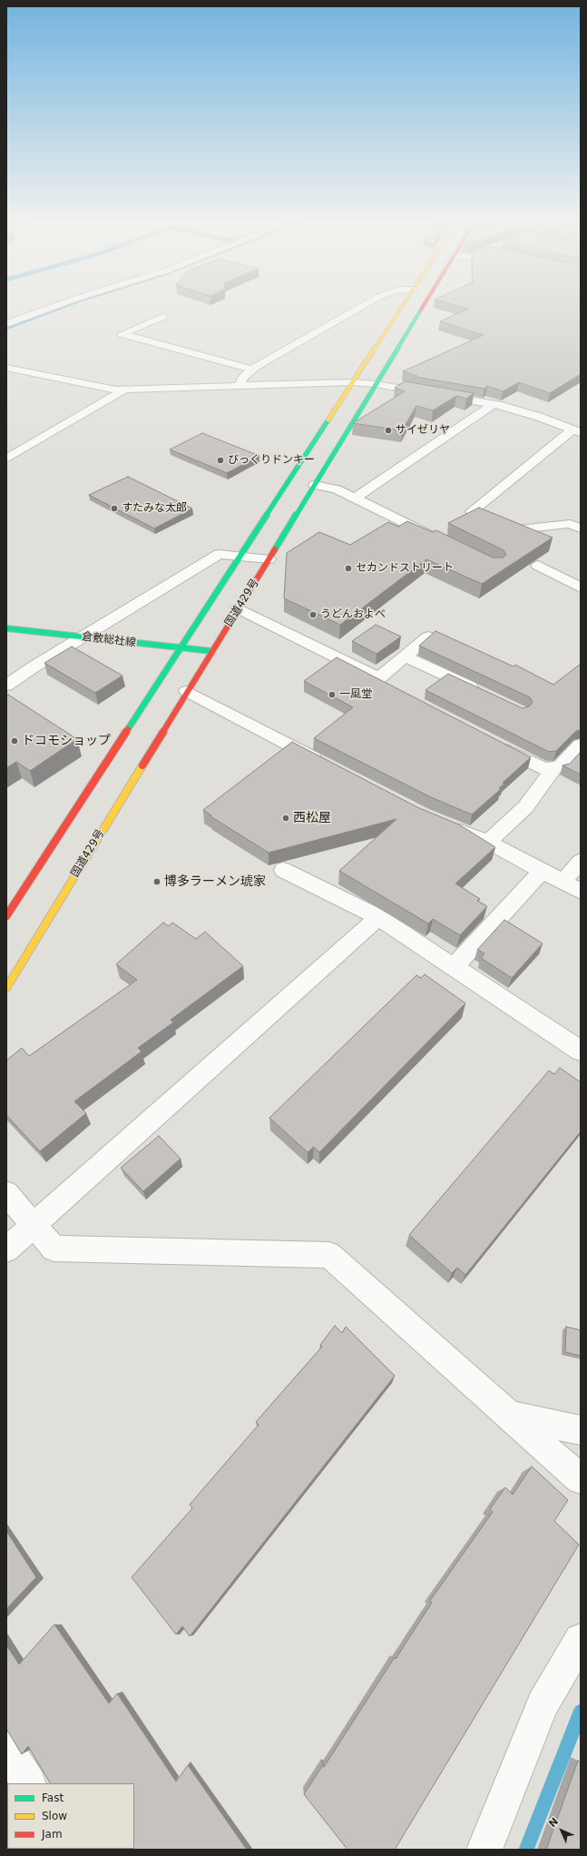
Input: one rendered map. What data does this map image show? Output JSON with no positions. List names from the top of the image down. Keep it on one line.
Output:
{"streets":{"main road":["国道429号","倉敷総社線"]},"crossings":[["国道429号","倉敷総社線"]],"places":["サイゼリヤ","びっくりドンキー","すたみな太郎","セカンドストリート","うどんおよべ","一風堂","ドコモショップ","西松屋","博多ラーメン琥家"],"legend":["Fast","Slow","Jam"],"north":"top left"}
